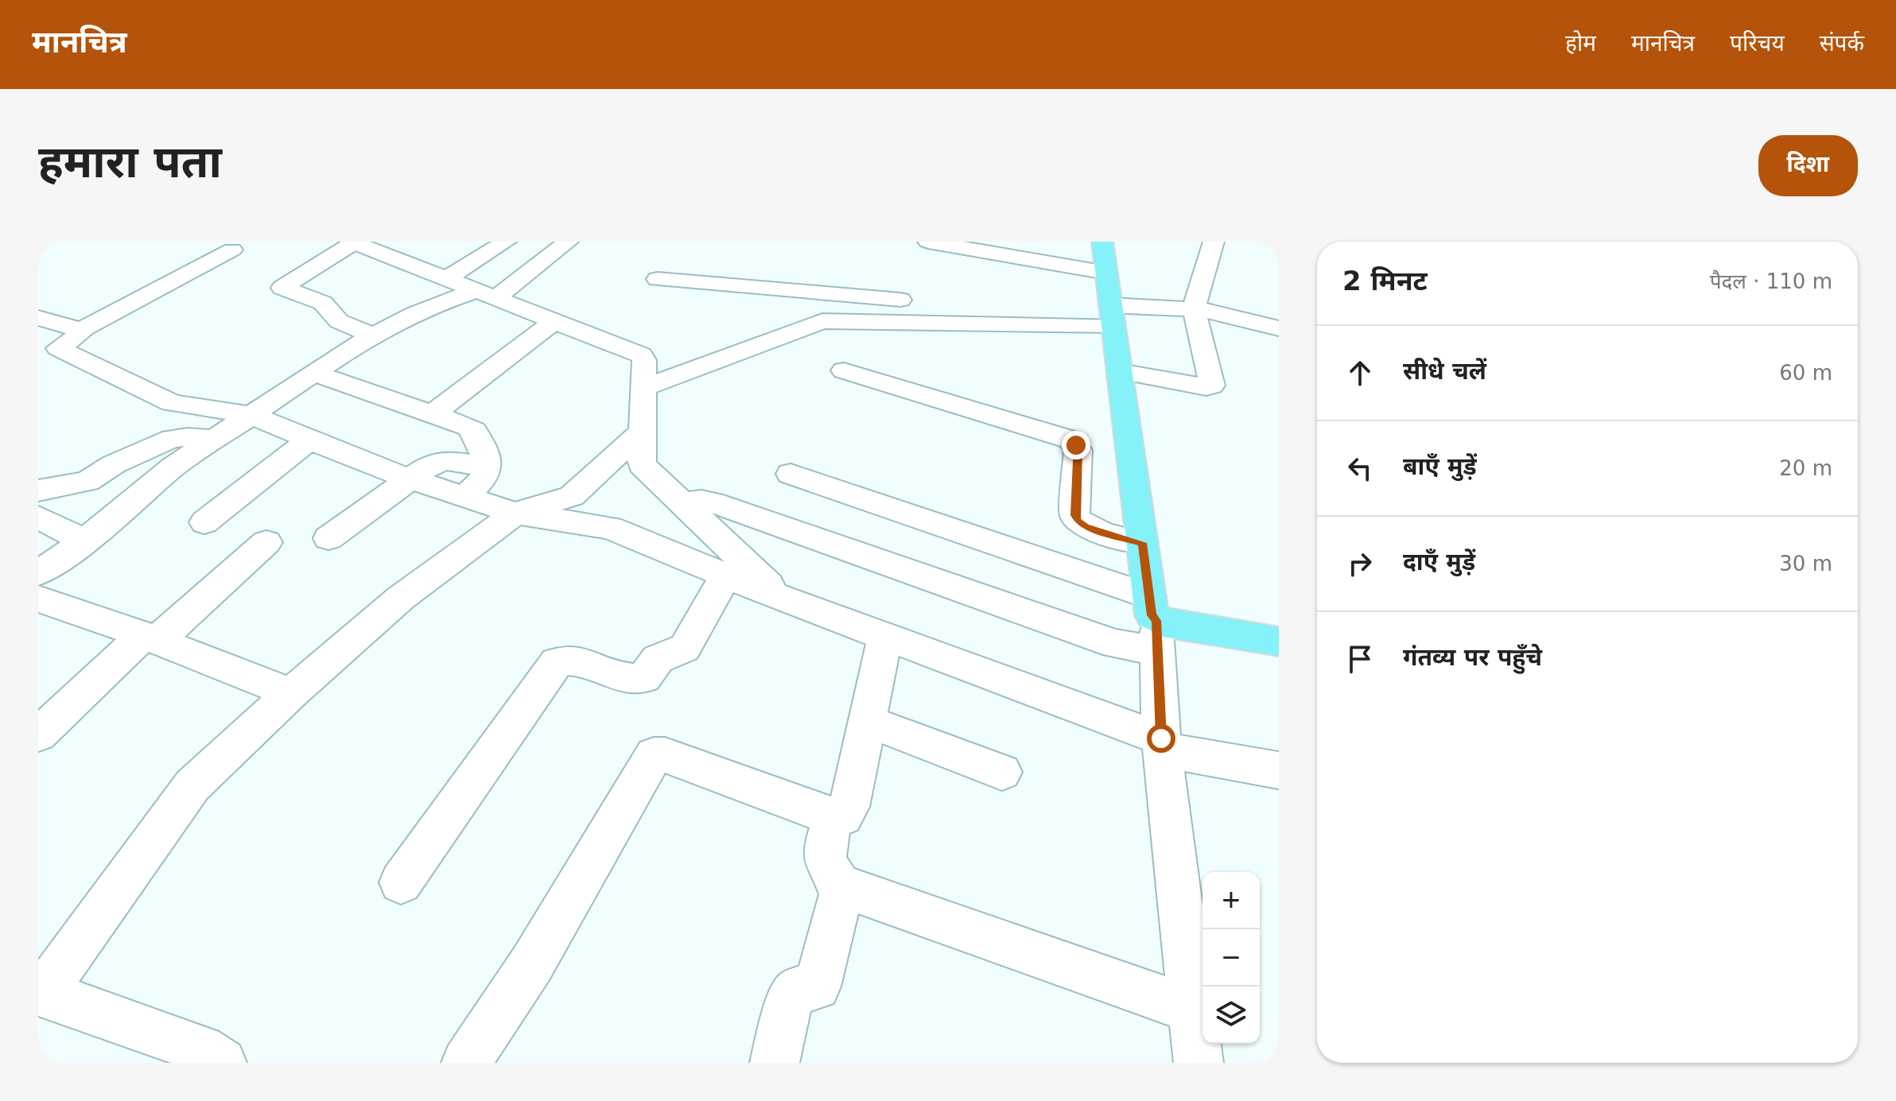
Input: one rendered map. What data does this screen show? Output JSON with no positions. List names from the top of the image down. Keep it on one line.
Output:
{"page":{"header":"मानचित्र","nav":["होम","मानचित्र","परिचय","संपर्क"],"buttons":"दिशा","title":"हमारा पता","heading":["2 मिनट","पैदल · 110 m"],"list":[["सीधे चलें","60 m"],["बाएँ मुड़ें","20 m"],["दाएँ मुड़ें","30 m"],"गंतव्य पर पहुँचे"],"map_buttons":["+","−"]}}
